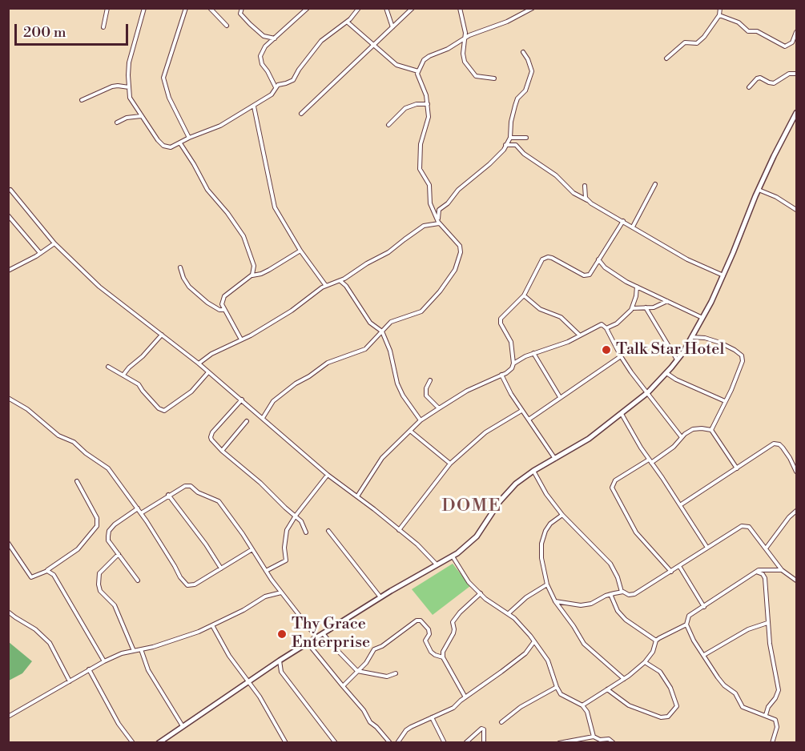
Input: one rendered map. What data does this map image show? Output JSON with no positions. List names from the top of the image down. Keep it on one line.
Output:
{"districts":["DOME"],"places":["Talk Star Hotel","Thy Grace Enterprise"],"scale_bar":"200 m"}
